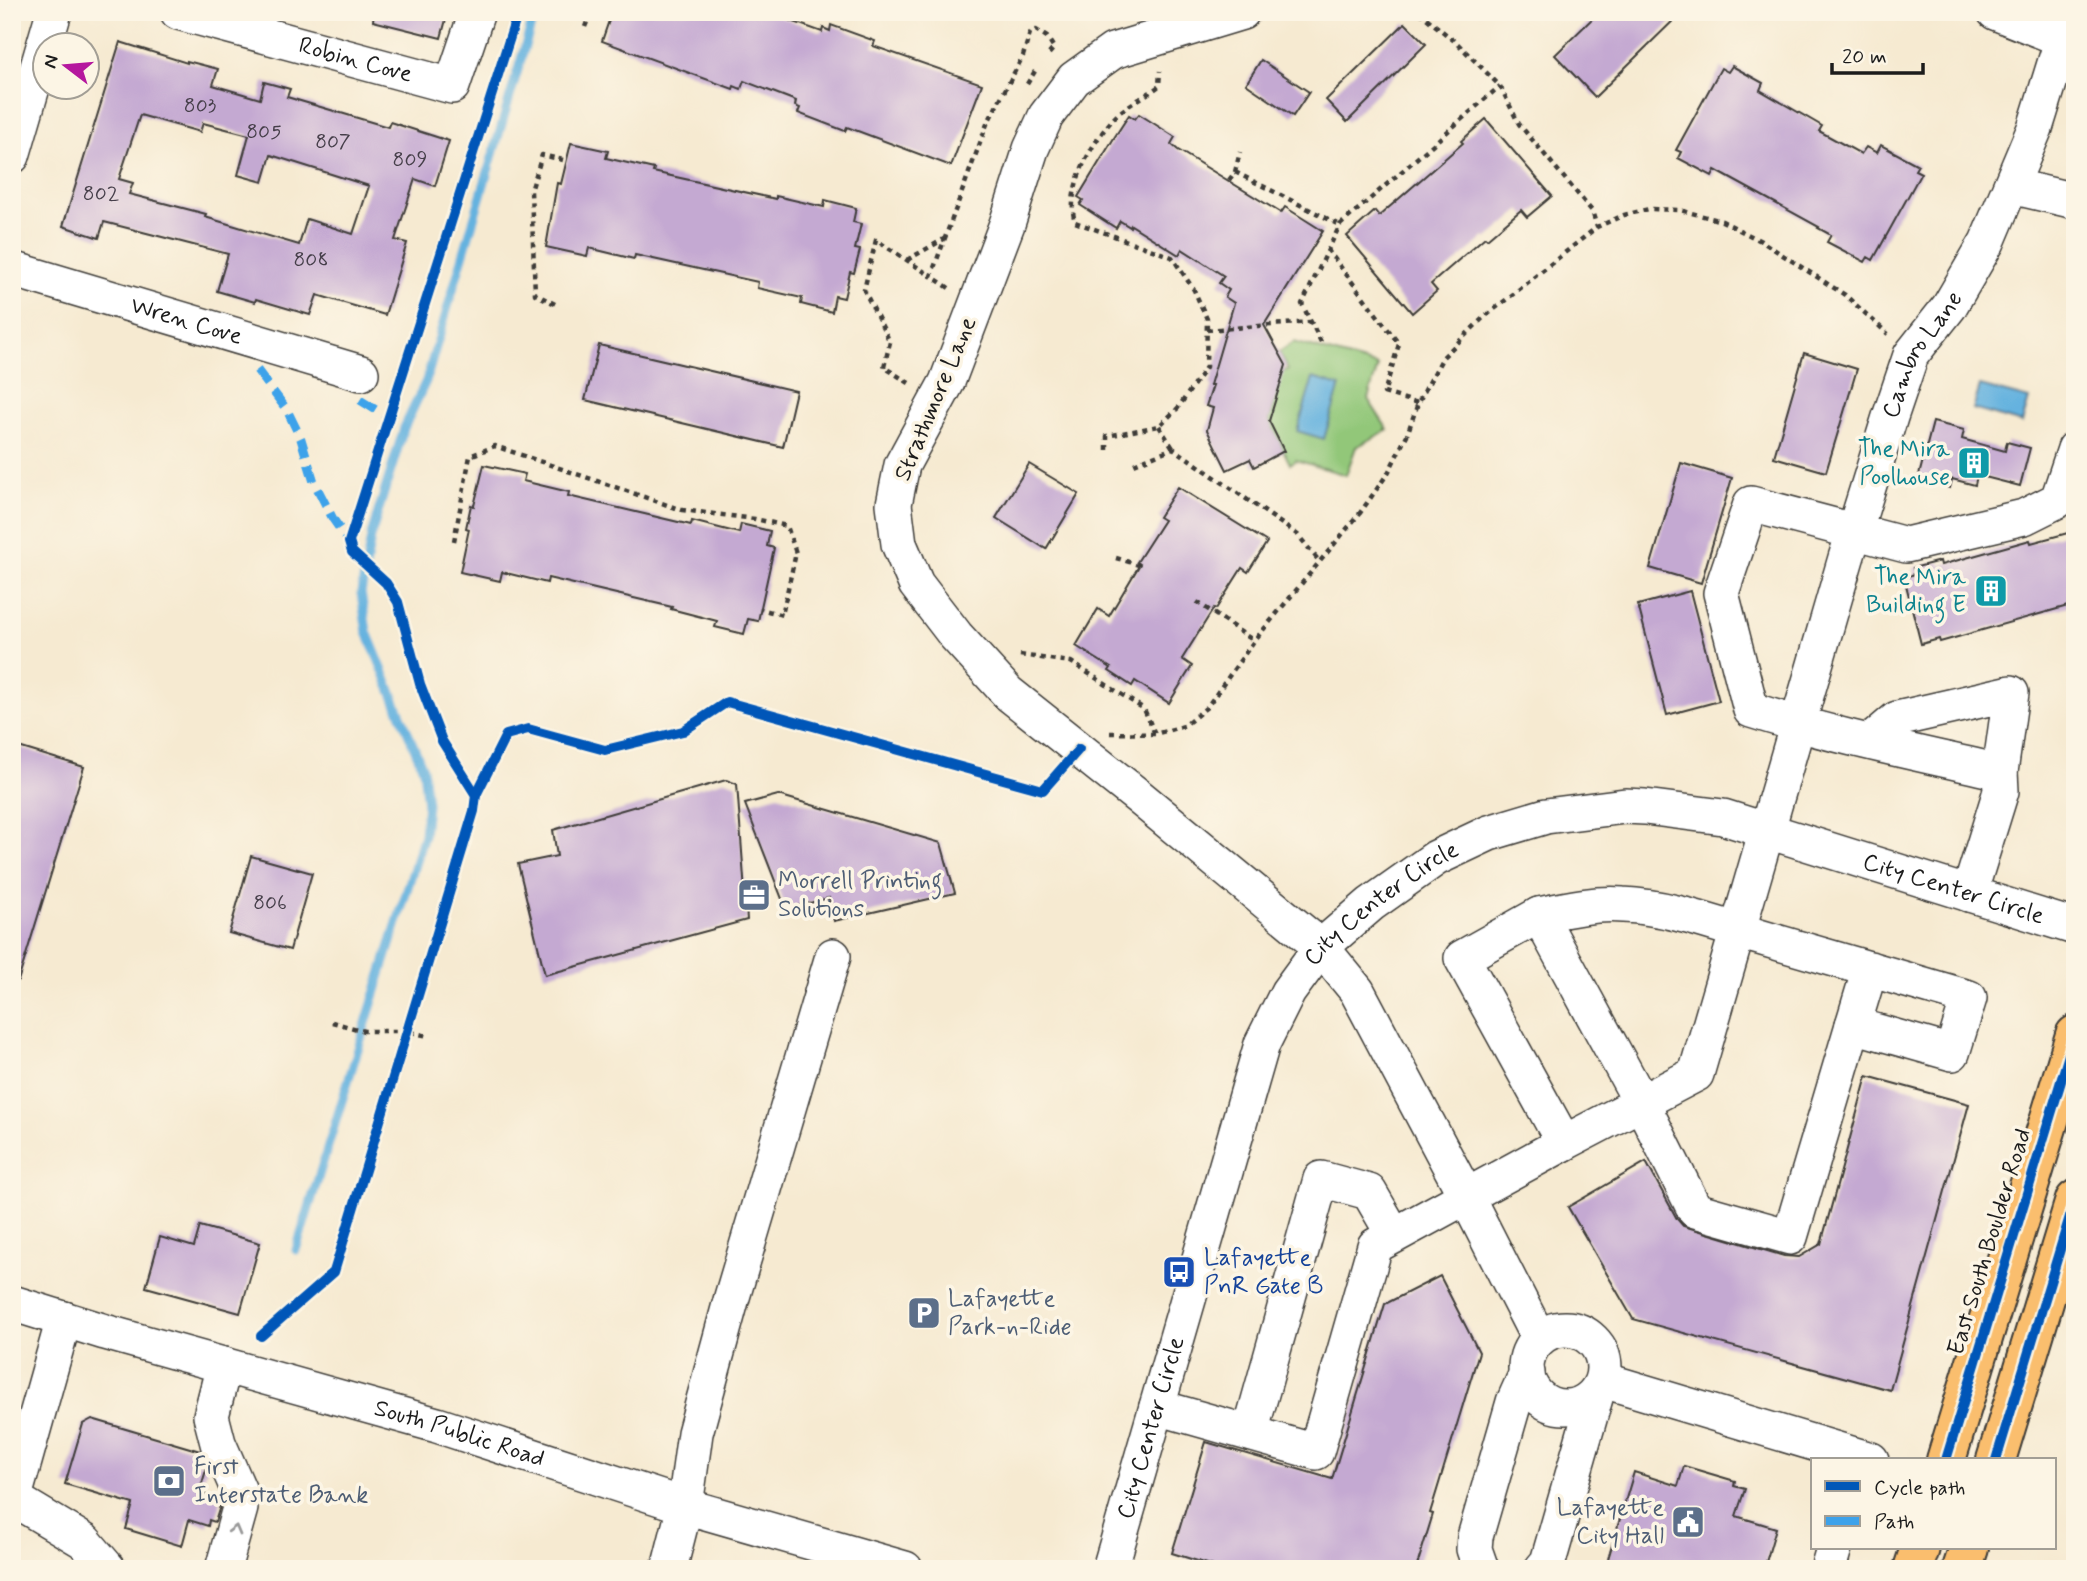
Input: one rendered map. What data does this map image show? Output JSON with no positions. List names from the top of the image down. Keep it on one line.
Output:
{"streets":{"main road":["East South Boulder Road"],"street":["Robin Cove","Wren Cove","Cambro Lane","Strathmore Lane","City Center Circle","South Public Road"]},"crossings":[["Cambro Lane","Strathmore Lane"],["Cambro Lane","City Center Circle"],["Strathmore Lane","City Center Circle"]],"places":{"building":["The Mira Poolhouse","The Mira Building E"],"office":["Morrell Printing Solutions"],"bus stop":["Lafayette PnR Gate B"],"parking":["Lafayette Park-n-Ride"],"bank":["First Interstate Bank"],"public building":["Lafayette City Hall"]},"house_numbers":["803","805","807","809","802","808","806"],"legend":["Cycle path","Path"],"scale_bar":"20 m","north":"left"}
